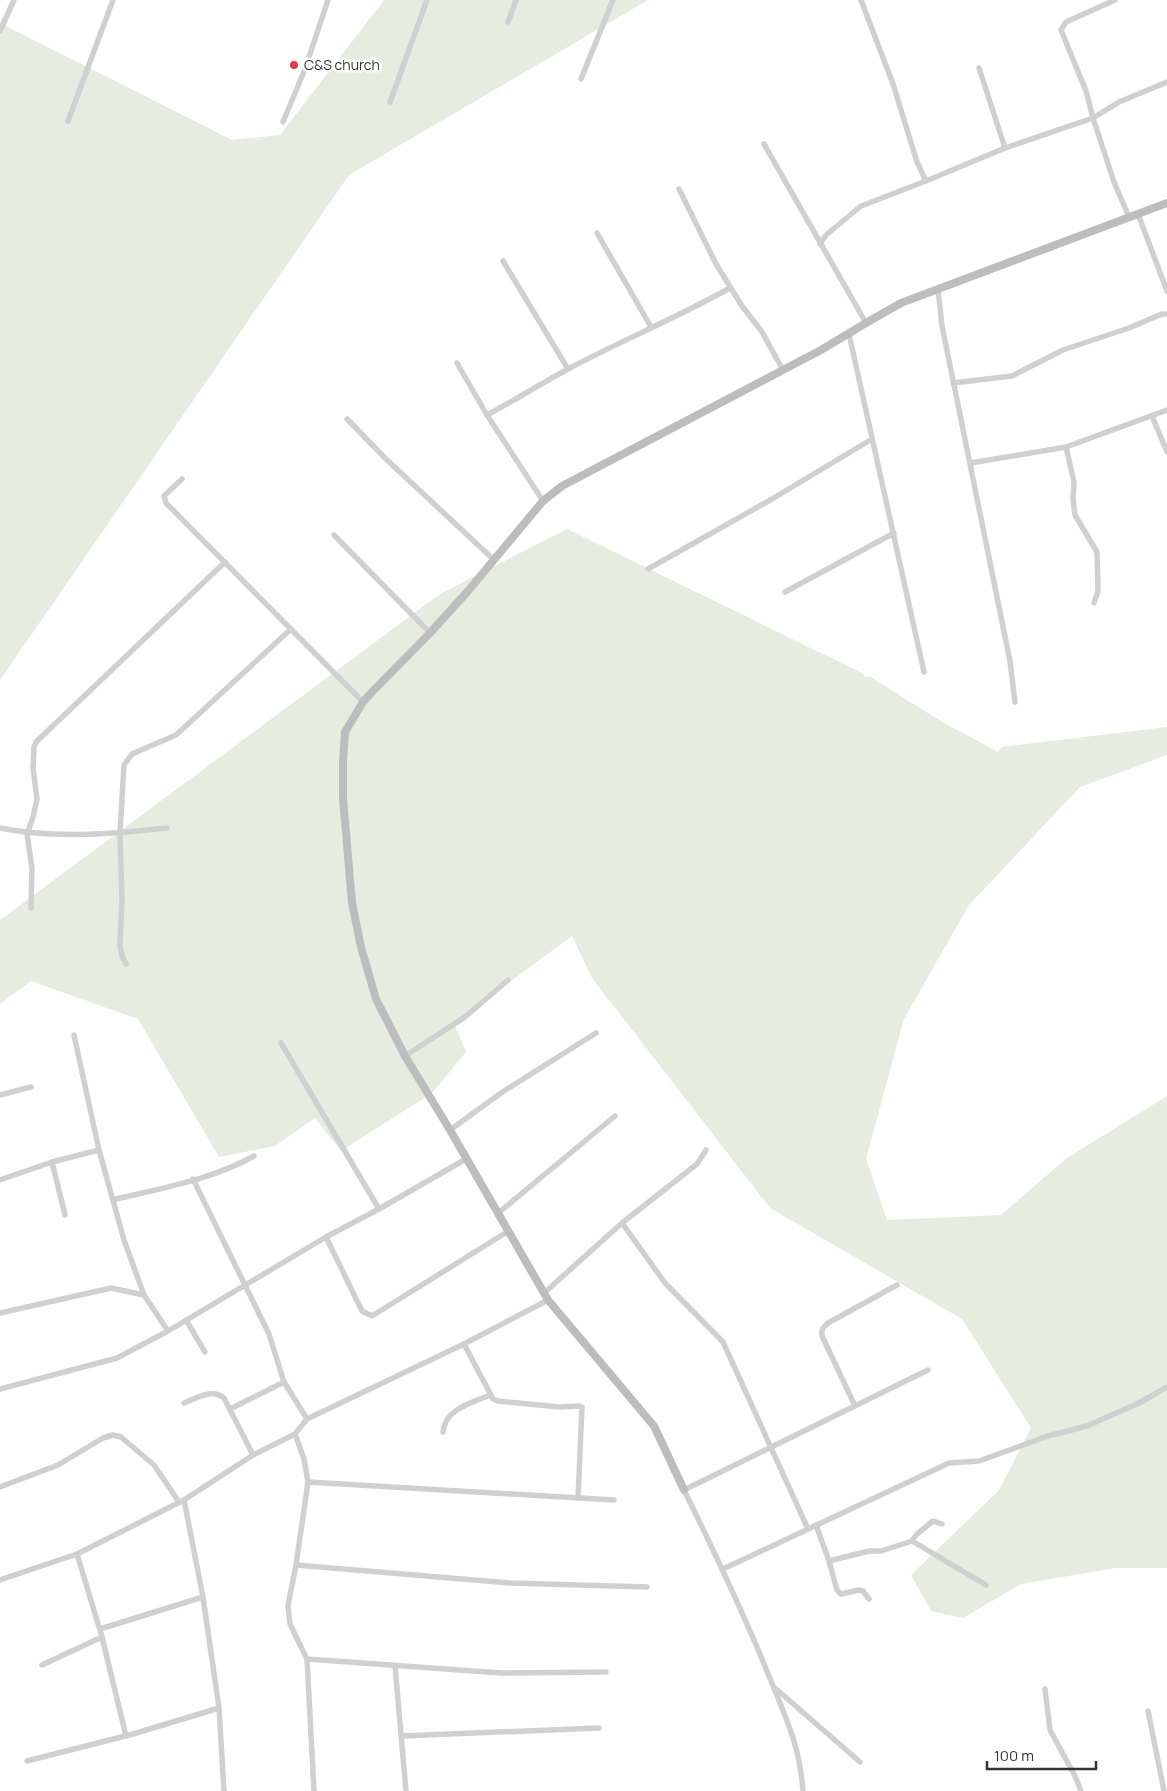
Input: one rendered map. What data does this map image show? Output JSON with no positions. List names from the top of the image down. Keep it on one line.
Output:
{"places":["C&S church"],"scale_bar":"100 m"}
